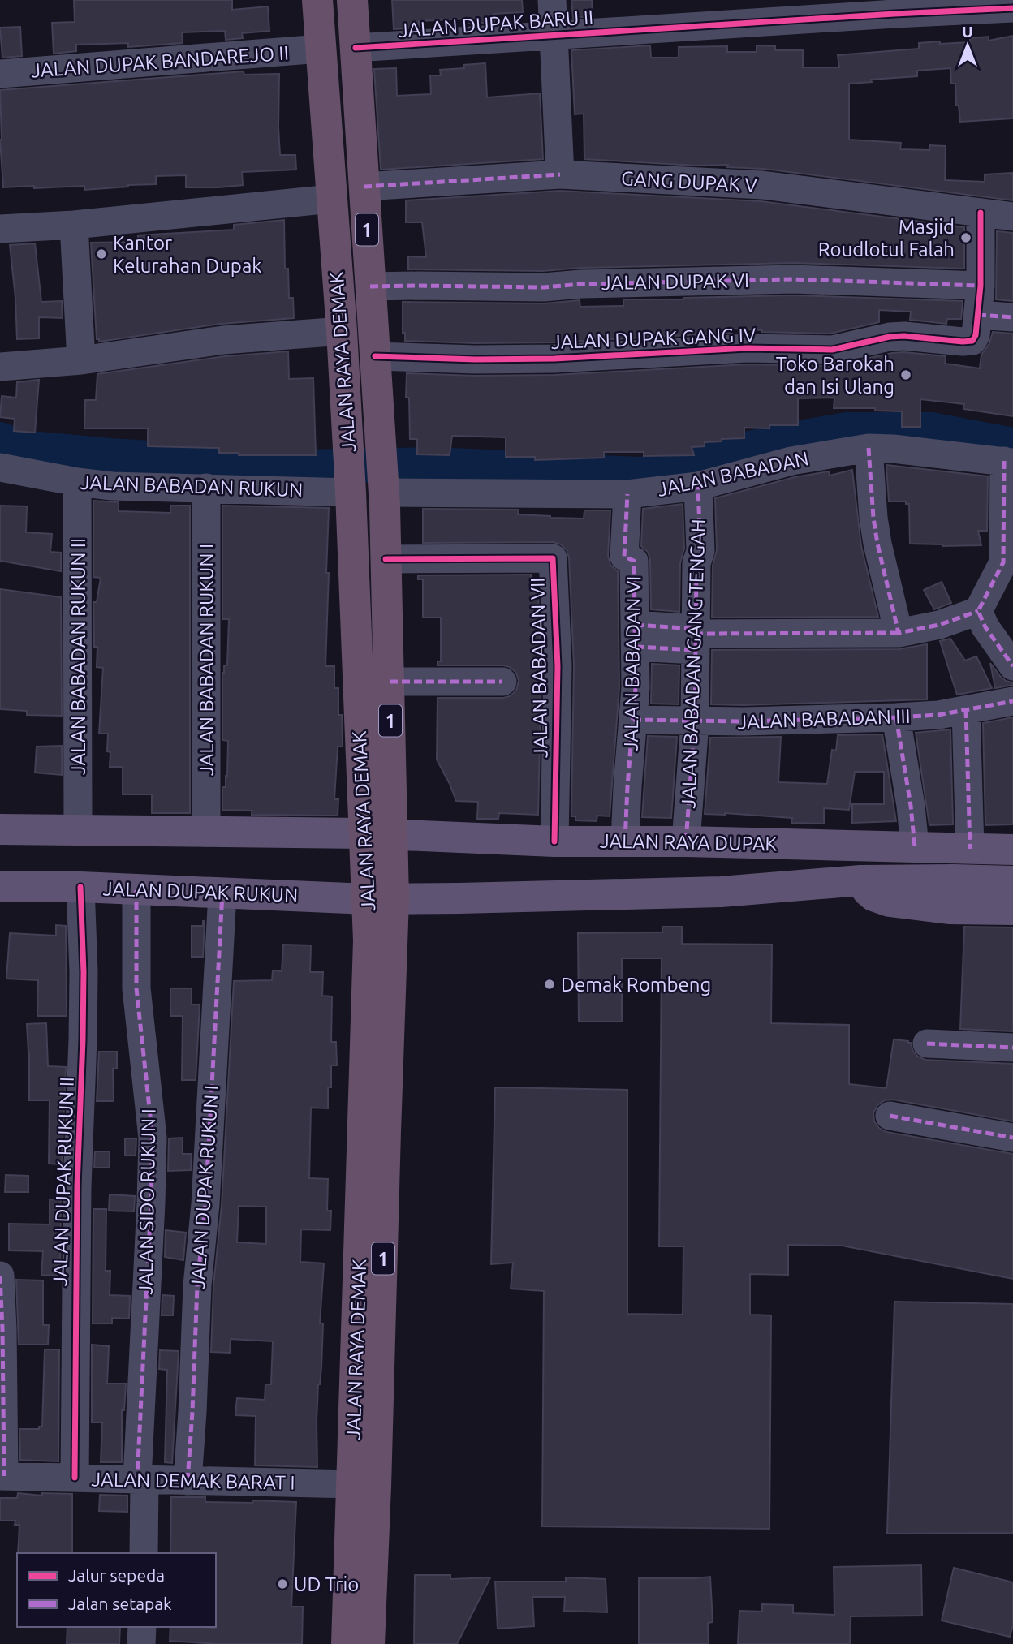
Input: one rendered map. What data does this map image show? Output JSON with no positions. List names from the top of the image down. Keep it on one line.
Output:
{"streets":{"highway":["1","JALAN RAYA DEMAK"],"main road":["JALAN RAYA DUPAK","JALAN DUPAK RUKUN"],"street":["JALAN DUPAK BARU II","JALAN DUPAK BANDAREJO II","GANG DUPAK V","JALAN DUPAK VI","JALAN DUPAK GANG IV","JALAN BABADAN","JALAN BABADAN RUKUN","JALAN BABADAN RUKUN II","JALAN BABADAN RUKUN I","JALAN BABADAN VI","JALAN BABADAN GANG TENGAH","JALAN BABADAN VII","JALAN BABADAN III","JALAN DUPAK RUKUN II","JALAN DUPAK RUKUN I","JALAN SIDO RUKUN I","JALAN DEMAK BARAT I"]},"crossings":[["JALAN DUPAK BARU II","JALAN RAYA DEMAK"],["JALAN DUPAK BANDAREJO II","JALAN RAYA DEMAK"],["GANG DUPAK V","JALAN RAYA DEMAK"],["JALAN DUPAK VI","JALAN RAYA DEMAK"],["JALAN DUPAK GANG IV","JALAN RAYA DEMAK"],["JALAN RAYA DEMAK","JALAN BABADAN"],["JALAN RAYA DEMAK","JALAN BABADAN RUKUN"],["JALAN RAYA DEMAK","JALAN BABADAN VII"],["JALAN RAYA DEMAK","JALAN RAYA DUPAK"],["JALAN RAYA DEMAK","JALAN DUPAK RUKUN"],["JALAN RAYA DEMAK","JALAN DEMAK BARAT I"],["JALAN BABADAN","JALAN BABADAN VI"],["JALAN BABADAN","JALAN BABADAN GANG TENGAH"],["JALAN BABADAN RUKUN","JALAN BABADAN RUKUN II"],["JALAN BABADAN RUKUN","JALAN BABADAN RUKUN I"],["JALAN BABADAN VI","JALAN BABADAN III"],["JALAN BABADAN VI","JALAN RAYA DUPAK"],["JALAN BABADAN GANG TENGAH","JALAN BABADAN III"],["JALAN BABADAN GANG TENGAH","JALAN RAYA DUPAK"],["JALAN BABADAN VII","JALAN RAYA DUPAK"],["JALAN DUPAK RUKUN","JALAN DUPAK RUKUN II"],["JALAN DUPAK RUKUN","JALAN DUPAK RUKUN I"],["JALAN DUPAK RUKUN","JALAN SIDO RUKUN I"],["JALAN DUPAK RUKUN II","JALAN DEMAK BARAT I"],["JALAN DUPAK RUKUN I","JALAN DEMAK BARAT I"],["JALAN SIDO RUKUN I","JALAN DEMAK BARAT I"]],"places":["Masjid Roudlotul Falah","Kantor Kelurahan Dupak","Toko Barokah dan Isi Ulang","Demak Rombeng","UD Trio"],"legend":["Jalur sepeda","Jalan setapak"],"north":"top"}
